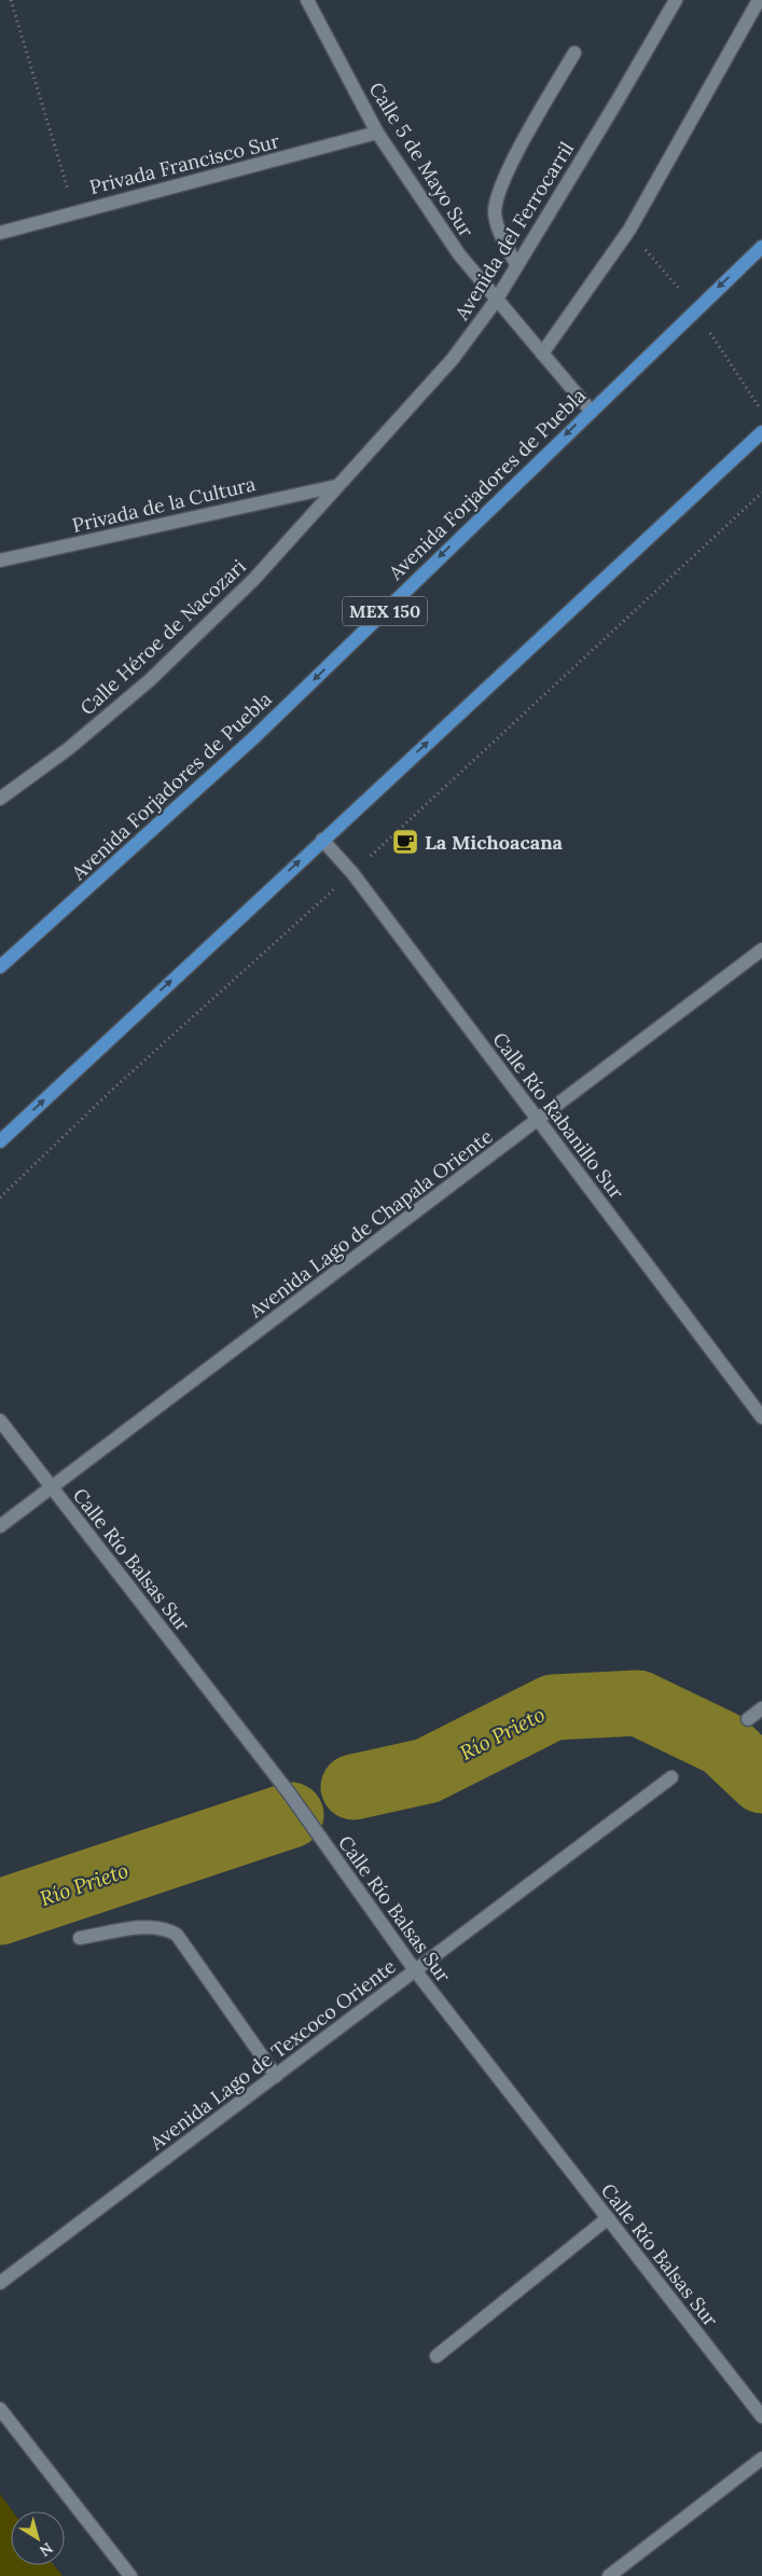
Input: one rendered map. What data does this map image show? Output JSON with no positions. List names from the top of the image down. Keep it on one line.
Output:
{"streets":{"main road":["Avenida Forjadores de Puebla","MEX 150"],"street":["Calle 5 de Mayo Sur","Privada Francisco Sur","Avenida del Ferrocarril","Privada de la Cultura","Calle Héroe de Nacozari","Calle Río Rabanillo Sur","Avenida Lago de Chapala Oriente","Calle Río Balsas Sur","Avenida Lago de Texcoco Oriente"]},"crossings":[["Calle 5 de Mayo Sur","Privada Francisco Sur"],["Calle 5 de Mayo Sur","Avenida del Ferrocarril"],["Avenida del Ferrocarril","Privada de la Cultura"],["Avenida del Ferrocarril","Calle Héroe de Nacozari"],["Privada de la Cultura","Calle Héroe de Nacozari"],["Calle Río Rabanillo Sur","Avenida Lago de Chapala Oriente"],["Avenida Lago de Chapala Oriente","Calle Río Balsas Sur"],["Calle Río Balsas Sur","Avenida Lago de Texcoco Oriente"]],"one_way":["Avenida Forjadores de Puebla"],"water":["Río Prieto"],"places":{"cafe":["La Michoacana"]},"north":"bottom right"}
